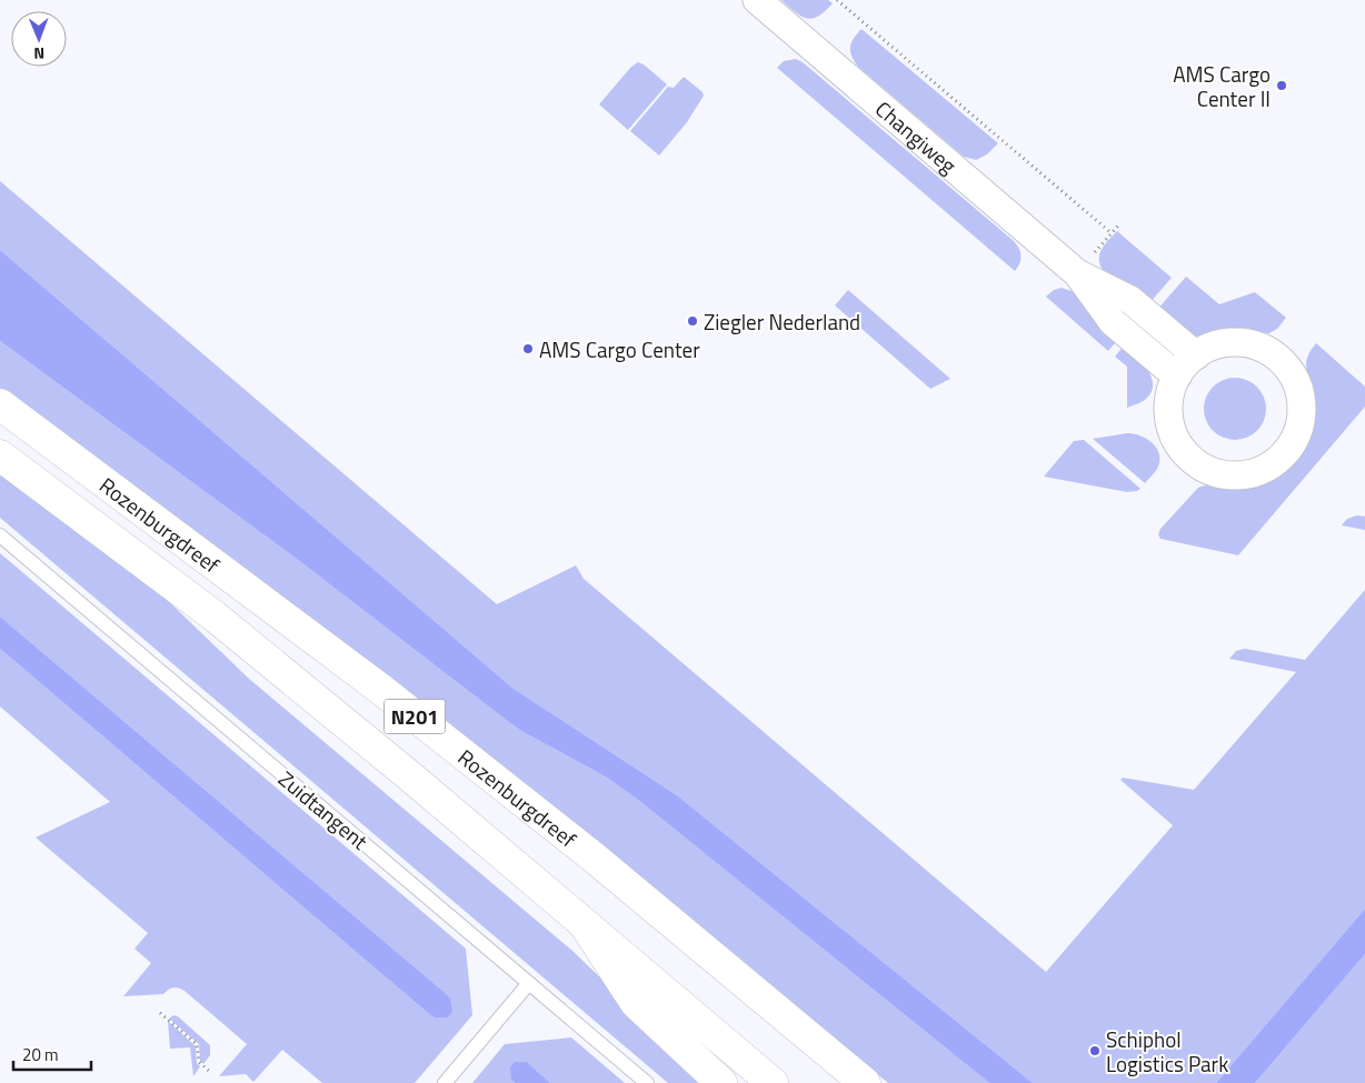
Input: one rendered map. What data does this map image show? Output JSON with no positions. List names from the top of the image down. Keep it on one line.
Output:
{"streets":{"highway":["Rozenburgdreef","N201"],"street":["Changiweg"],"lane":["Zuidtangent"]},"places":["AMS Cargo Center II","Ziegler Nederland","AMS Cargo Center","Schiphol Logistics Park"],"scale_bar":"20 m","north":"bottom"}
